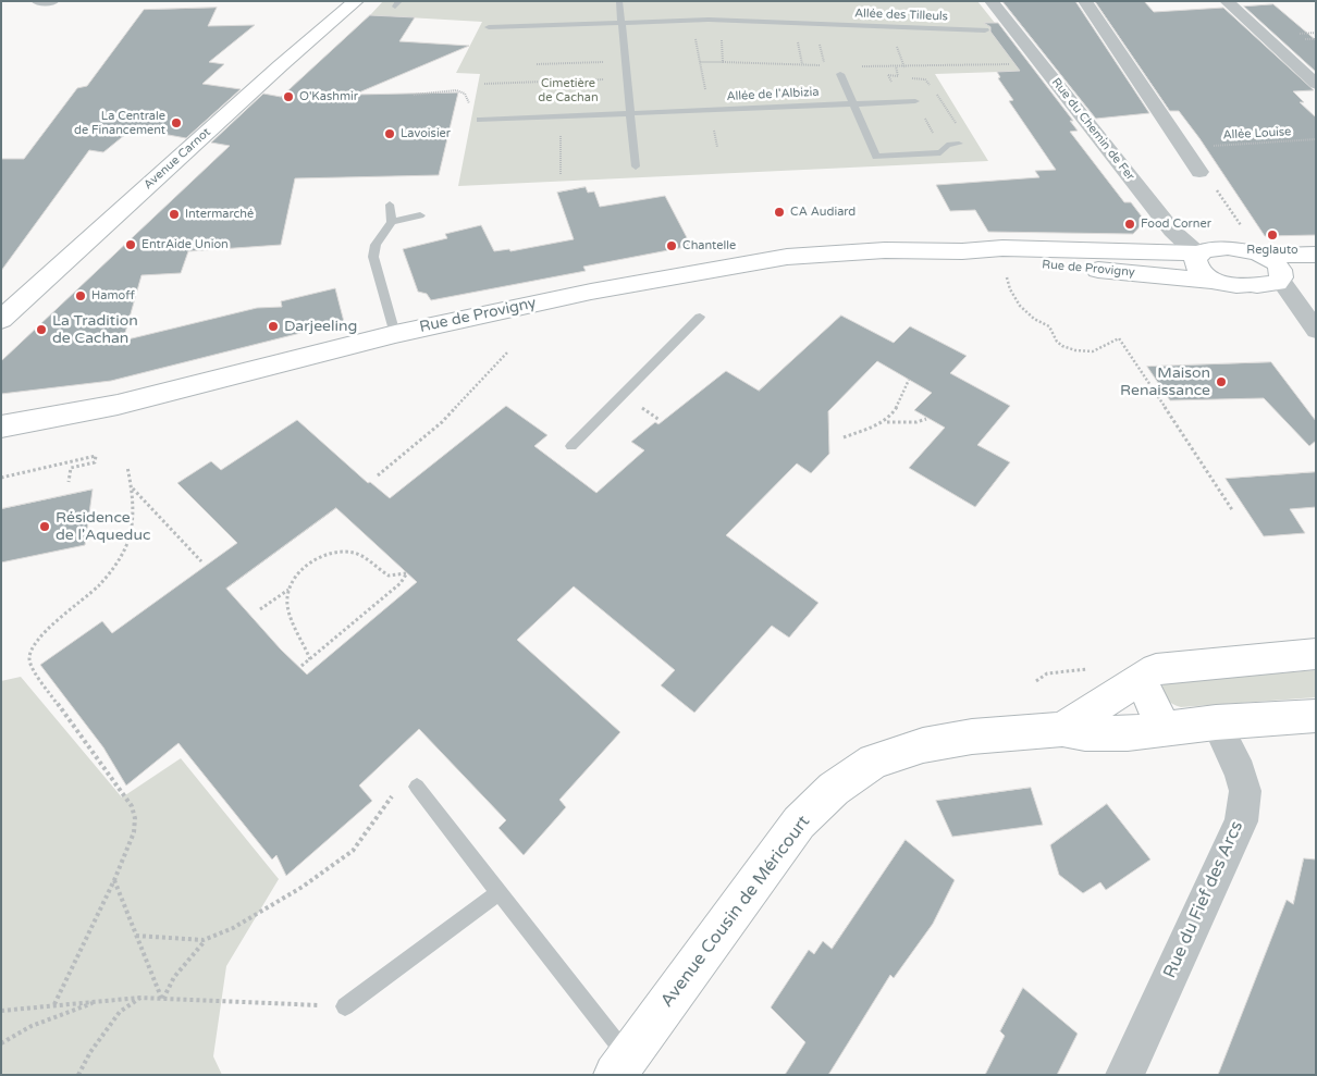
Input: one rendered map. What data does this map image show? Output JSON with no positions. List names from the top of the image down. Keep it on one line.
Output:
{"streets":{"street":["Rue du Chemin de Fer","Avenue Carnot","Rue de Provigny","Rue du Fief des Arcs","Avenue Cousin de Méricourt"],"lane":["Allée des Tilleuls","Allée de l'Albizia"],"path":["Allée Louise"]},"crossings":[["Rue du Chemin de Fer","Rue de Provigny"],["Rue du Fief des Arcs","Avenue Cousin de Méricourt"]],"parks":["Cimetière de Cachan"],"places":["O'Kashmir","La Centrale de Financement","Lavoisier","CA Audiard","Intermarché","Food Corner","Reglauto","EntrAide Union","Chantelle","Hamoff","Darjeeling","La Tradition de Cachan","Maison Renaissance","Résidence de l'Aqueduc"]}
